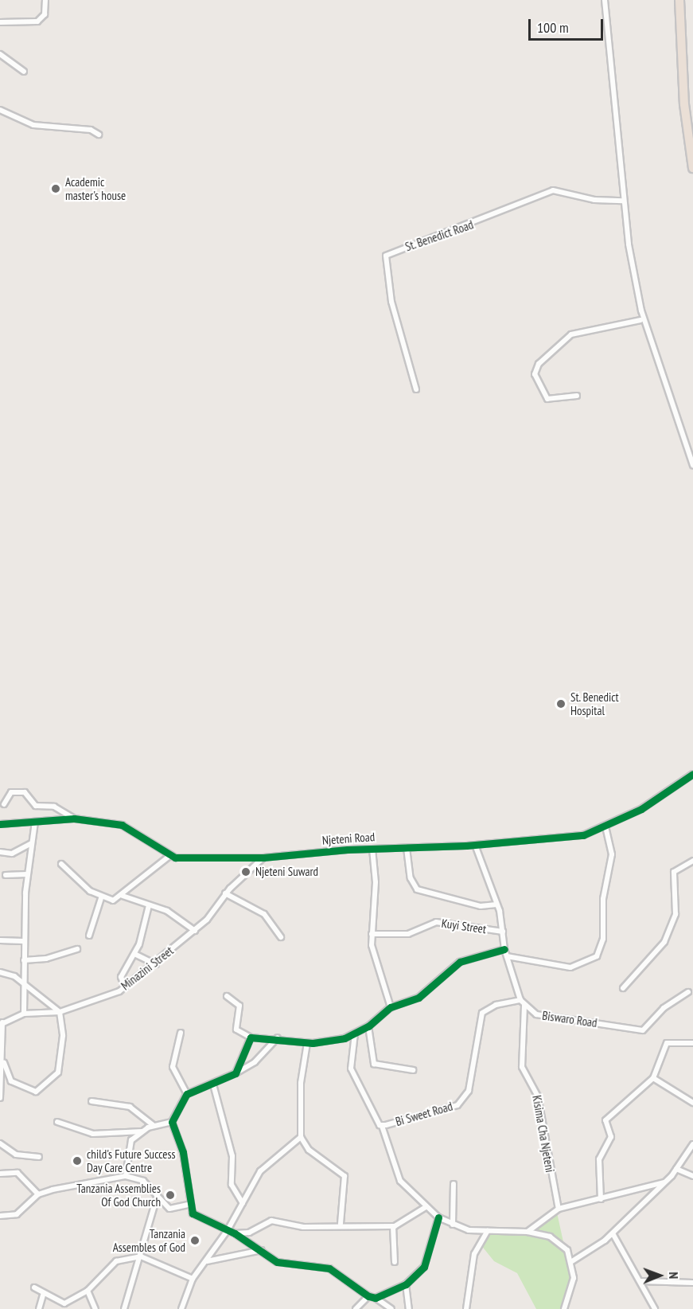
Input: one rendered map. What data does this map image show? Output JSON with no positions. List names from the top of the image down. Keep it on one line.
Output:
{"streets":{"street":["St. Benedict Road","Njeteni Road","Kuyi Street","Minazini Street","Biswaro Road","Bi Sweet Road","Kisima Cha Njeteni"]},"crossings":[["Njeteni Road","Minazini Street"],["Njeteni Road","Biswaro Road"],["Kuyi Street","Biswaro Road"],["Biswaro Road","Bi Sweet Road"],["Biswaro Road","Kisima Cha Njeteni"]],"places":["Academic master's house","St. Benedict Hospital","Njeteni Suward","child's Future Success Day Care Centre","Tanzania Assemblies Of God Church","Tanzania Assembles of God"],"scale_bar":"100 m","north":"right"}
